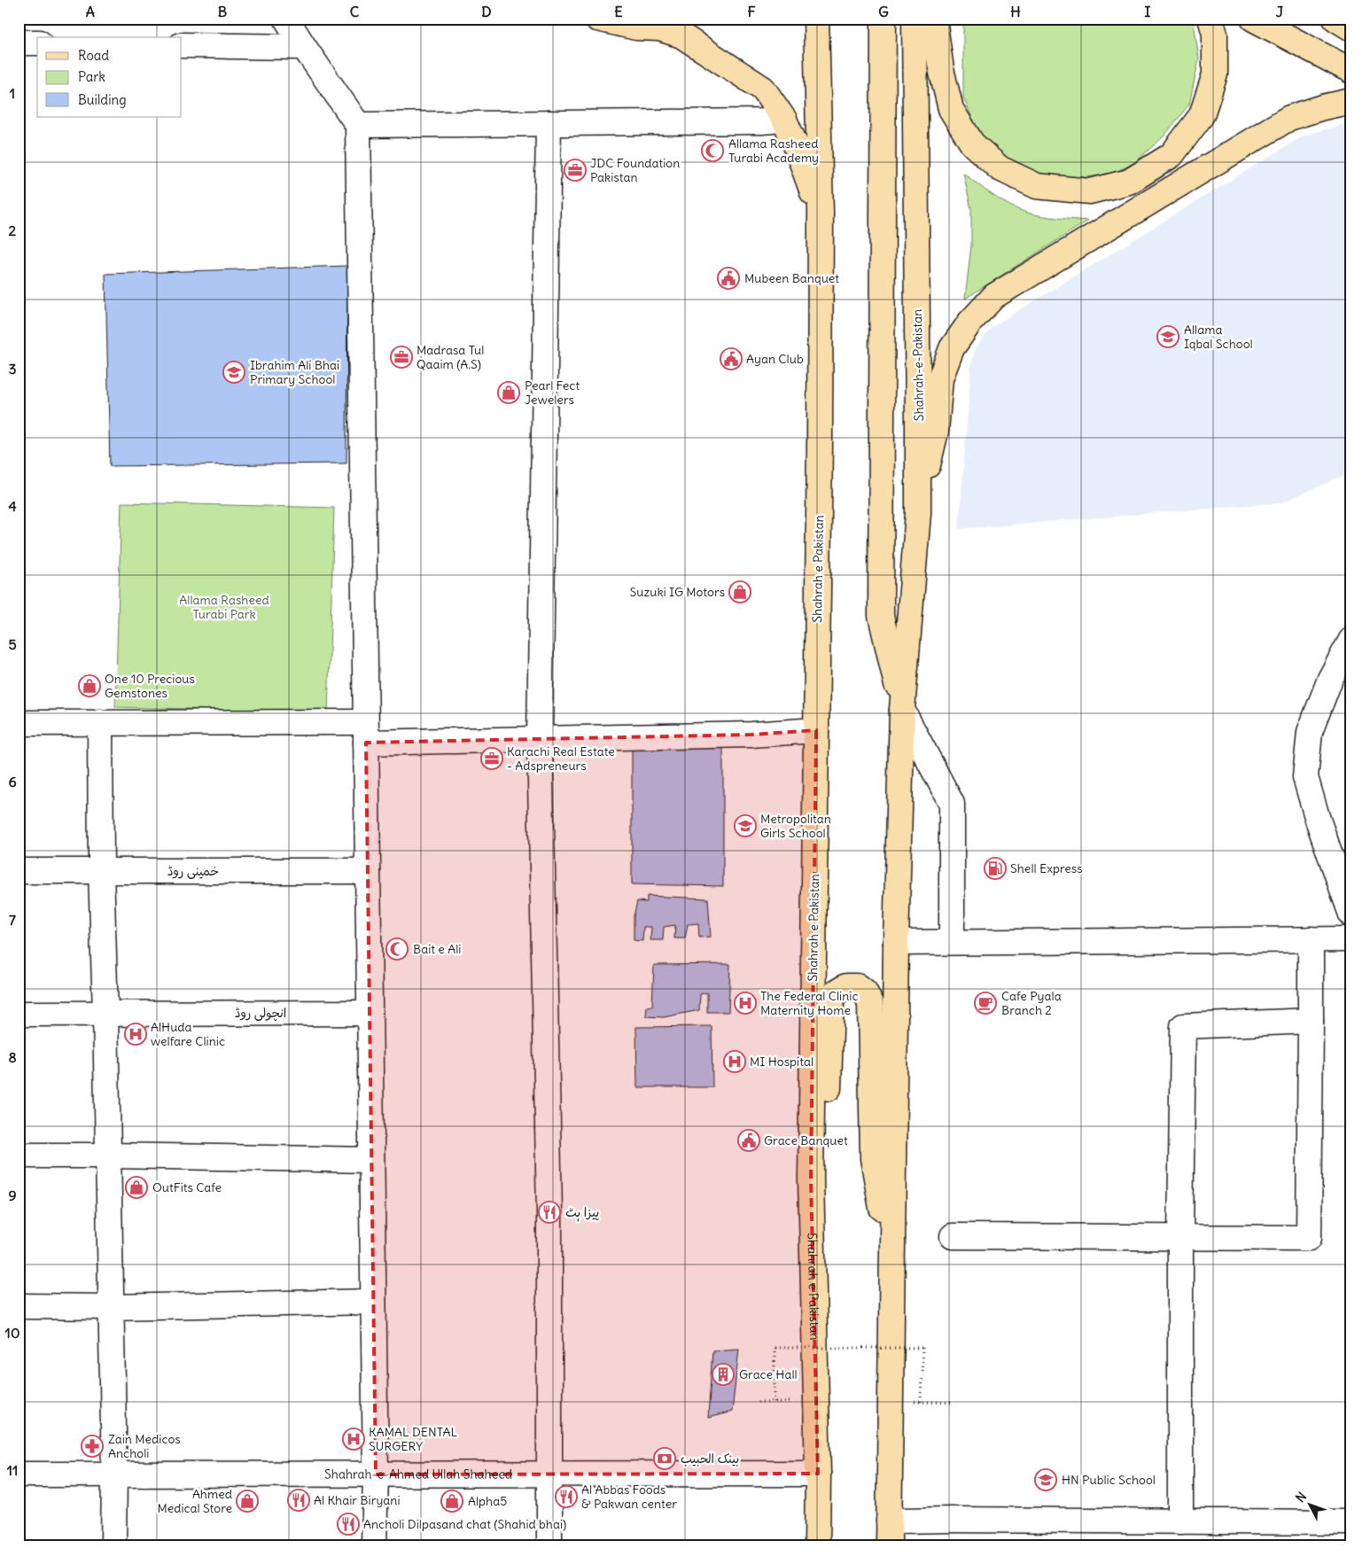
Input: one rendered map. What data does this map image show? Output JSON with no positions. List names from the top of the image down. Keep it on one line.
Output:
{"streets":{"main road":["Shahrah-e-Pakistan","Shahrah e Pakistan"],"street":["خمینی روڈ","انچولی روڈ","Shahrah-e-Ahmed Ullah Shaheed"]},"crossings":[["Shahrah e Pakistan","Shahrah-e-Ahmed Ullah Shaheed"]],"parks":["Allama Rasheed Turabi Park"],"places":{"mosque":["Allama Rasheed Turabi Academy","Bait e Ali"],"office":["JDC Foundation Pakistan","Madrasa Tul Qaaim (A.S)","Karachi Real Estate - Adspreneurs"],"public building":["Mubeen Banquet","Ayan Club","Grace Banquet"],"school or university":["Allama Iqbal School","Ibrahim Ali Bhai Primary School","Metropolitan Girls School","HN Public School"],"shop":["Pearl Fect Jewelers","Suzuki IG Motors","One 10 Precious Gemstones","OutFits Cafe","Ahmed Medical Store","Alpha5"],"fuel station":["Shell Express"],"hospital":["The Federal Clinic Maternity Home","AlHuda welfare Clinic","MI Hospital","KAMAL DENTAL SURGERY"],"cafe":["Cafe Pyala Branch 2"],"restaurant":["پیزا ہٹ","Al Abbas Foods & Pakwan center","Al Khair Biryani","Ancholi Dilpasand chat (Shahid bhai)"],"building":["Grace Hall"],"pharmacy":["Zain Medicos Ancholi"],"bank":["بينک الحبيب"]},"legend":["Road","Park","Building"],"north":"top left","grid":{"columns":["A","B","C","D","E","F","G","H","I","J"],"rows":["1","2","3","4","5","6","7","8","9","10","11"]}}
